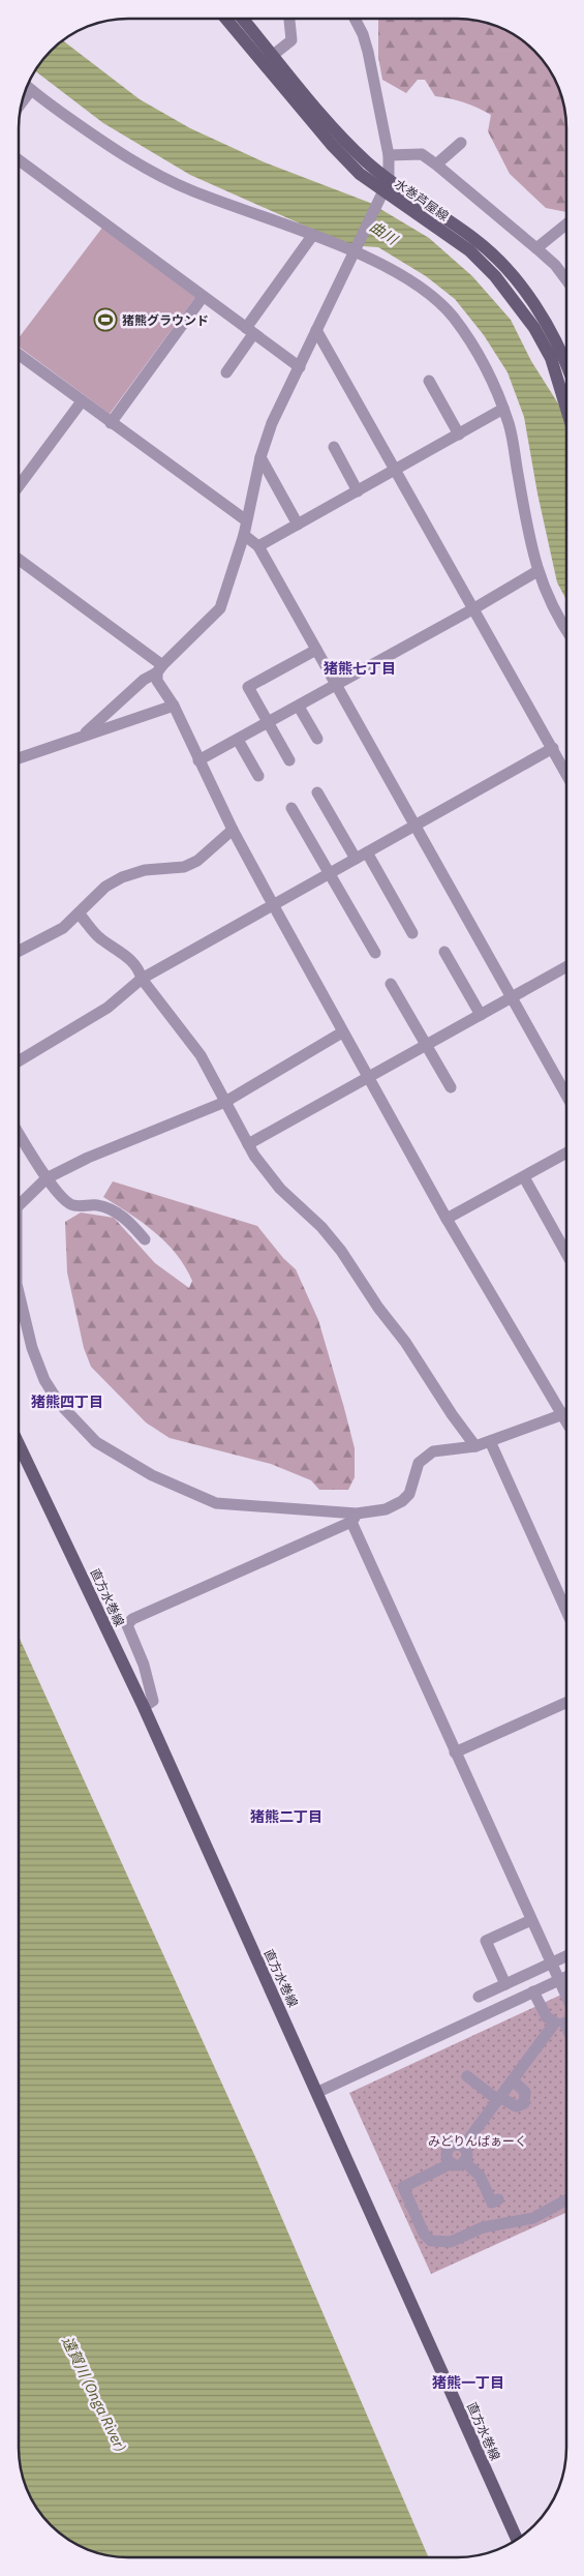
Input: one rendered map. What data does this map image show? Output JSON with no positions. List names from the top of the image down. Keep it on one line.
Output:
{"streets":{"main road":["水巻芦屋線","直方水巻線"]},"districts":["猪熊七丁目","猪熊四丁目","猪熊二丁目","猪熊一丁目"],"water":["曲川","遠賀川 (Onga River)"],"parks":["みどりんぱぁーく"],"places":{"sports":["猪熊グラウンド"]}}
